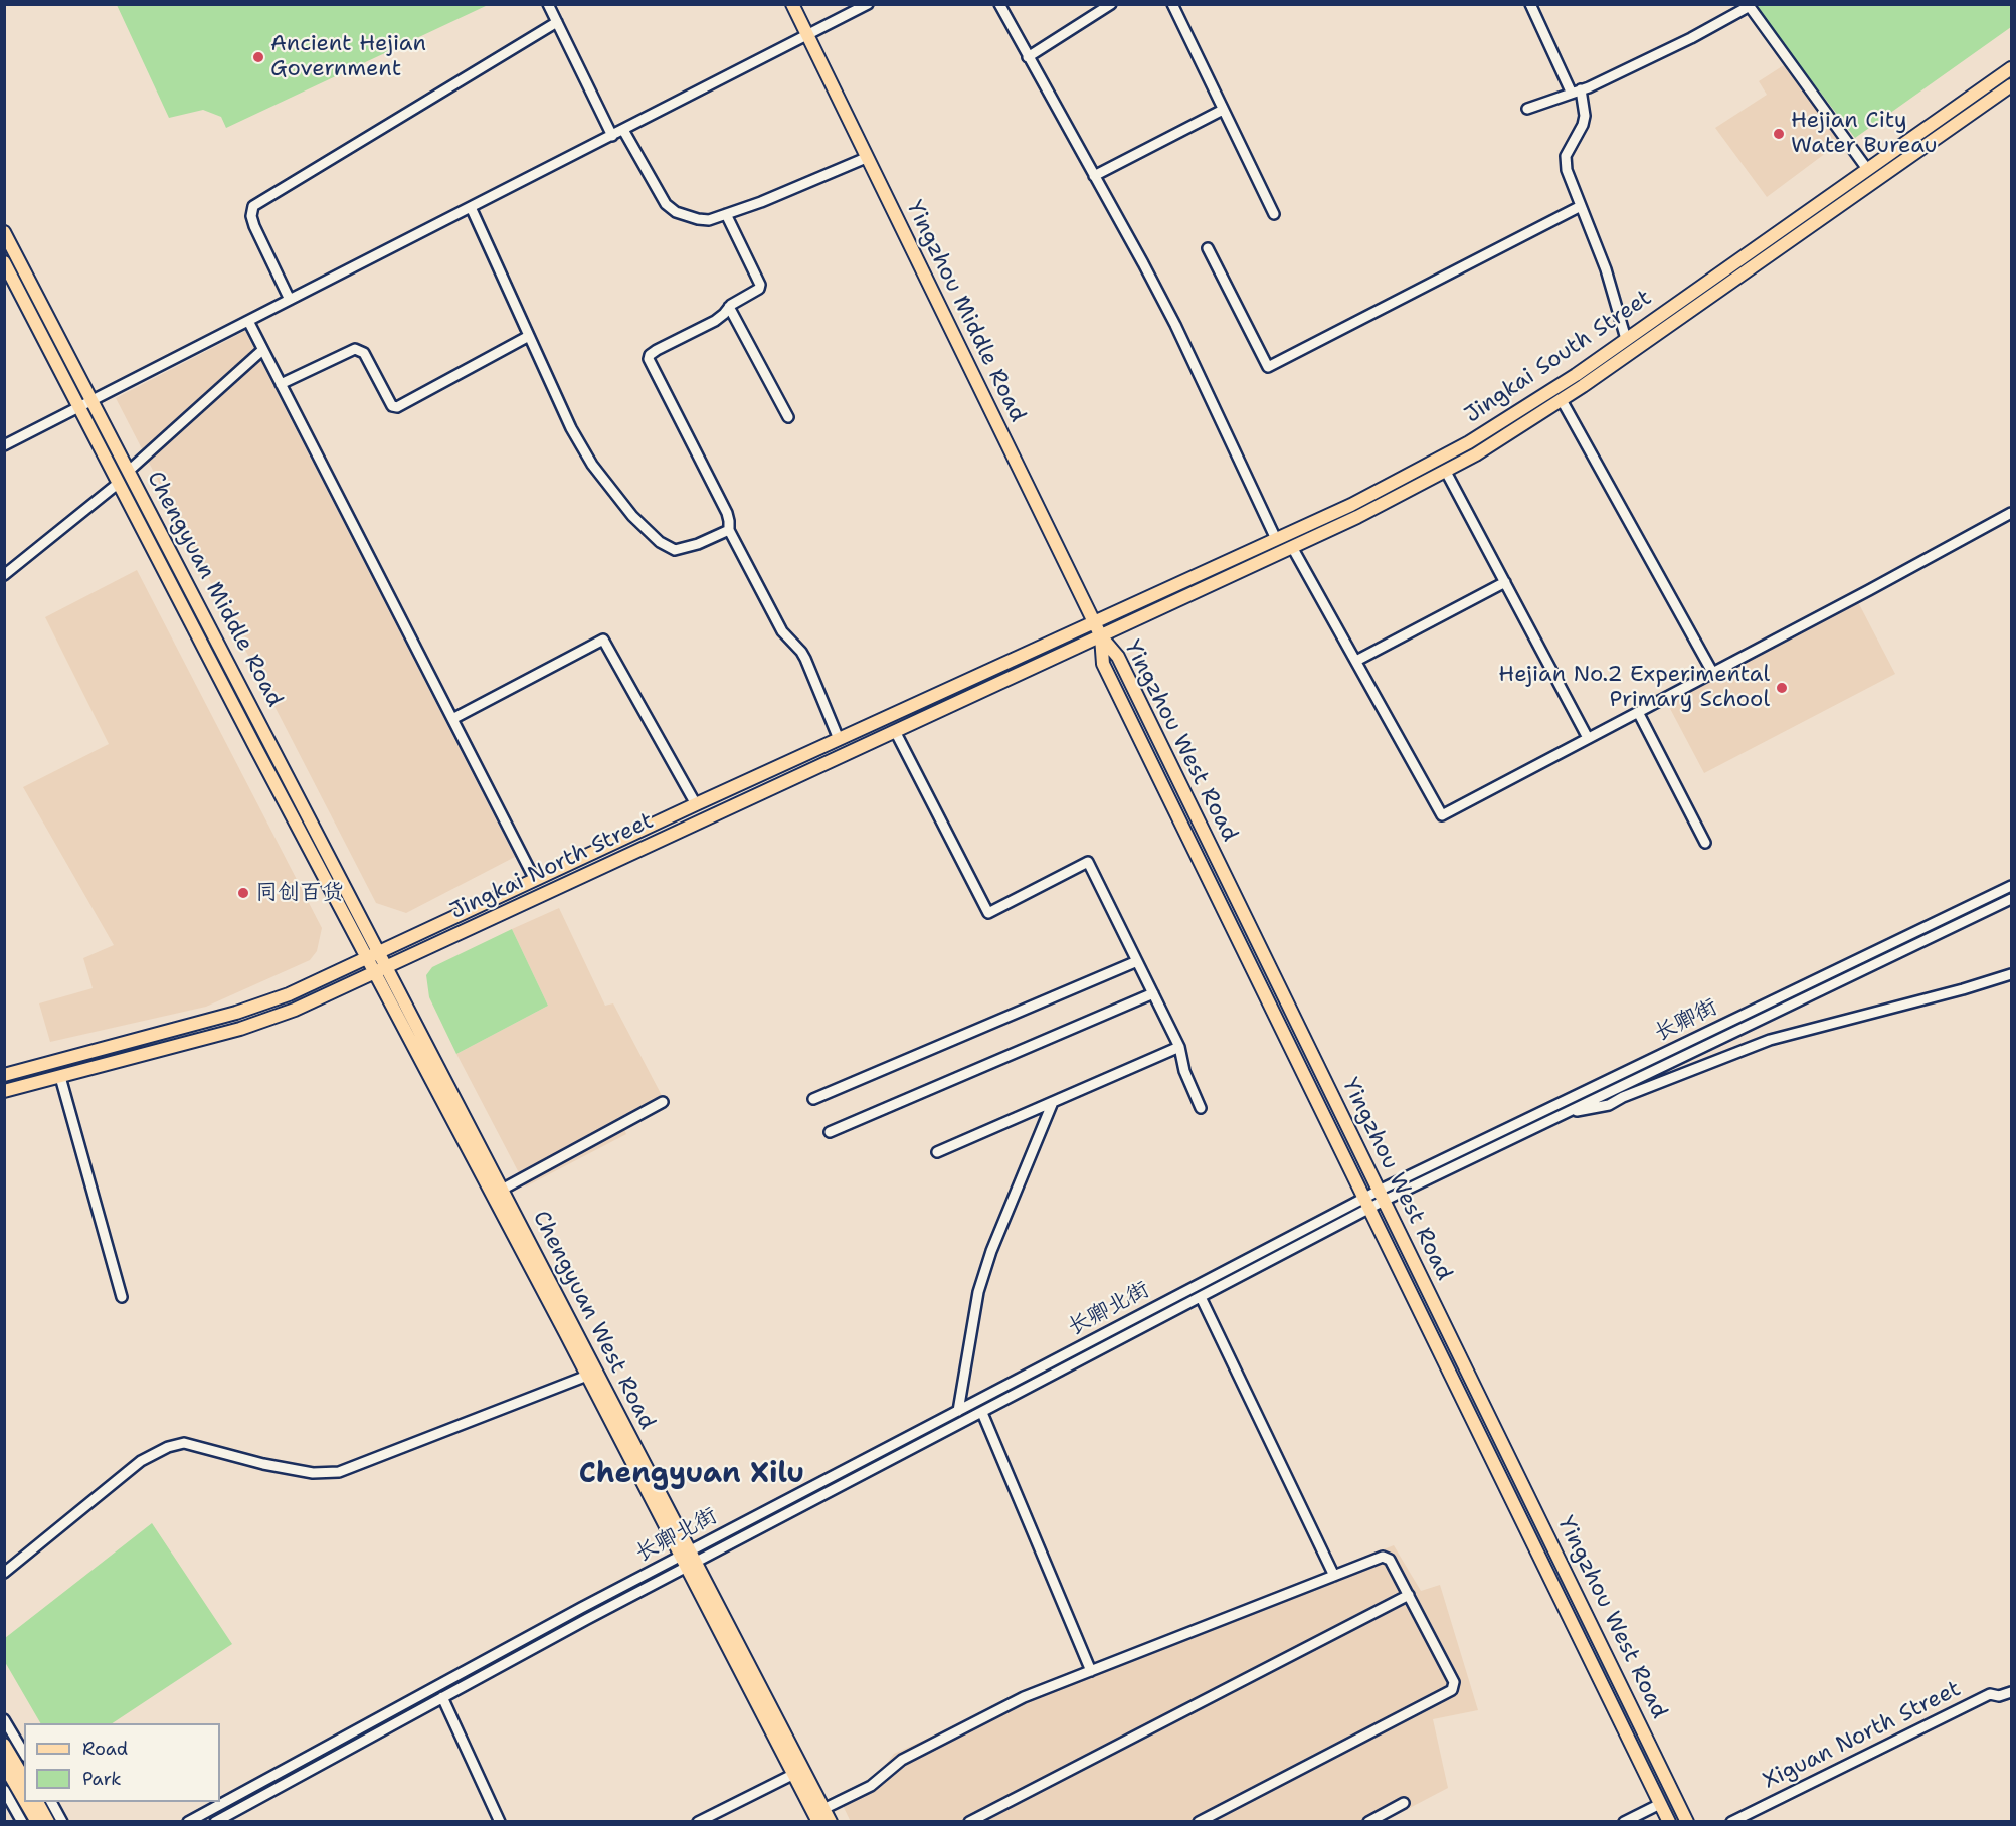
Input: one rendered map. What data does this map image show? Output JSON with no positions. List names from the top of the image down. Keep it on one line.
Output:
{"streets":{"main road":["Yingzhou Middle Road","Jingkai South Street","Chengyuan Middle Road","Yingzhou West Road","Jingkai North Street","Chengyuan West Road"],"street":["长卿街","长卿北街","Xiguan North Street"]},"crossings":[["Yingzhou Middle Road","Jingkai South Street"],["Yingzhou Middle Road","Yingzhou West Road"],["Yingzhou Middle Road","Jingkai North Street"],["Jingkai South Street","Yingzhou West Road"],["Jingkai South Street","Jingkai North Street"],["Chengyuan Middle Road","Jingkai North Street"],["Chengyuan Middle Road","Chengyuan West Road"],["Yingzhou West Road","Jingkai North Street"],["Yingzhou West Road","长卿街"],["Yingzhou West Road","长卿北街"],["Jingkai North Street","Chengyuan West Road"],["长卿街","长卿北街"],["长卿北街","Chengyuan West Road"]],"districts":["Chengyuan Xilu"],"places":["Ancient Hejian Government","Hejian City Water Bureau","Hejian No.2 Experimental Primary School","同创百货"],"legend":["Road","Park"]}
